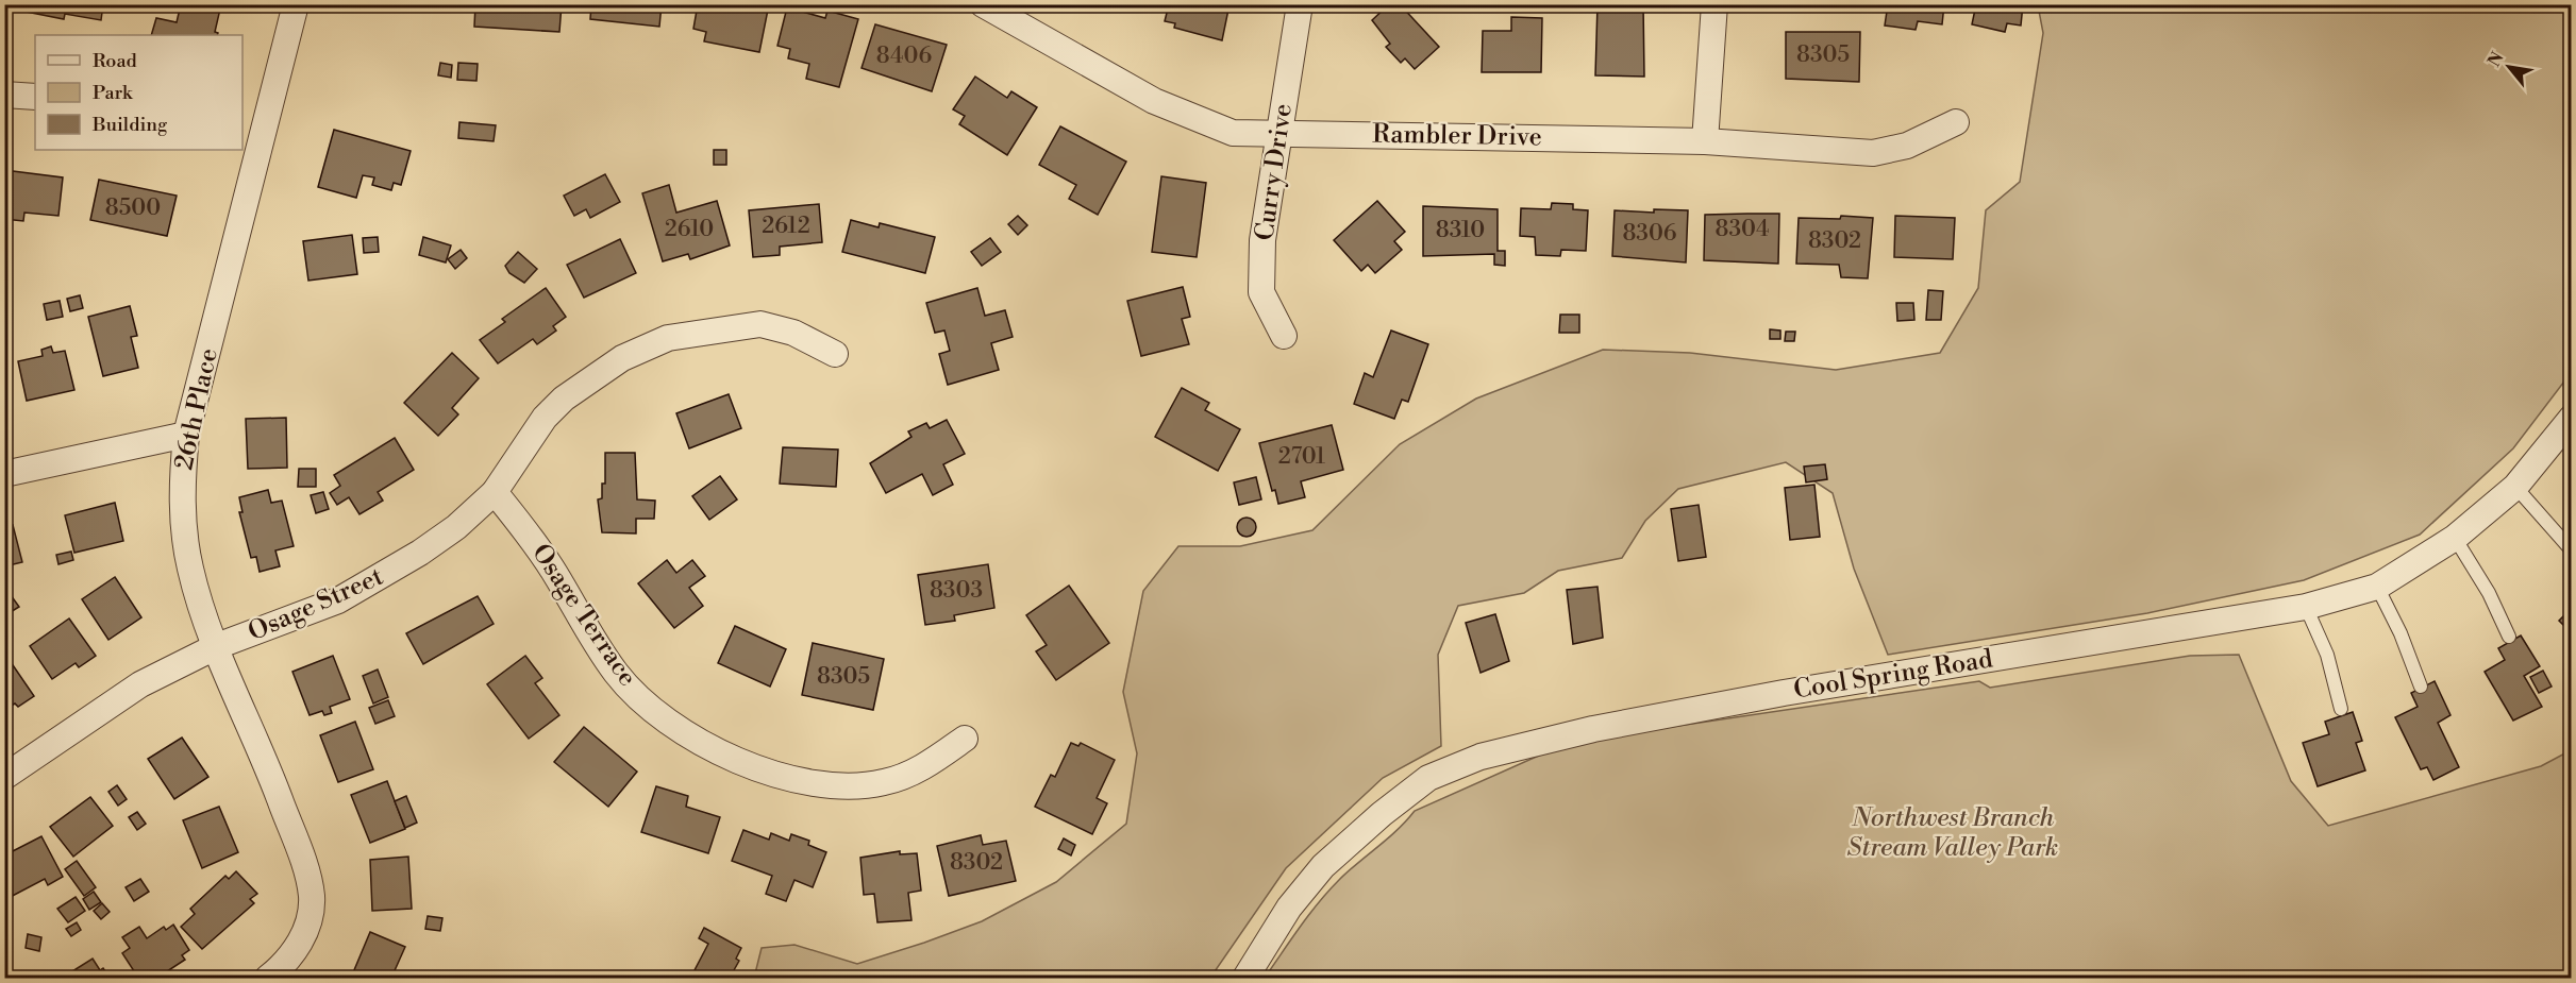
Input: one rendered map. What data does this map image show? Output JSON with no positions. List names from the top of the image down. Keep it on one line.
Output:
{"streets":{"street":["Rambler Drive","Curry Drive","26th Place","Osage Street","Osage Terrace","Cool Spring Road"]},"crossings":[["Rambler Drive","Curry Drive"],["26th Place","Osage Street"],["Osage Street","Osage Terrace"]],"parks":["Northwest Branch Stream Valley Park"],"house_numbers":["8305","8406","8500","2612","2610","8304","8310","8306","8302","2701","8303","8305","8302"],"legend":["Road","Park","Building"],"north":"top left"}
